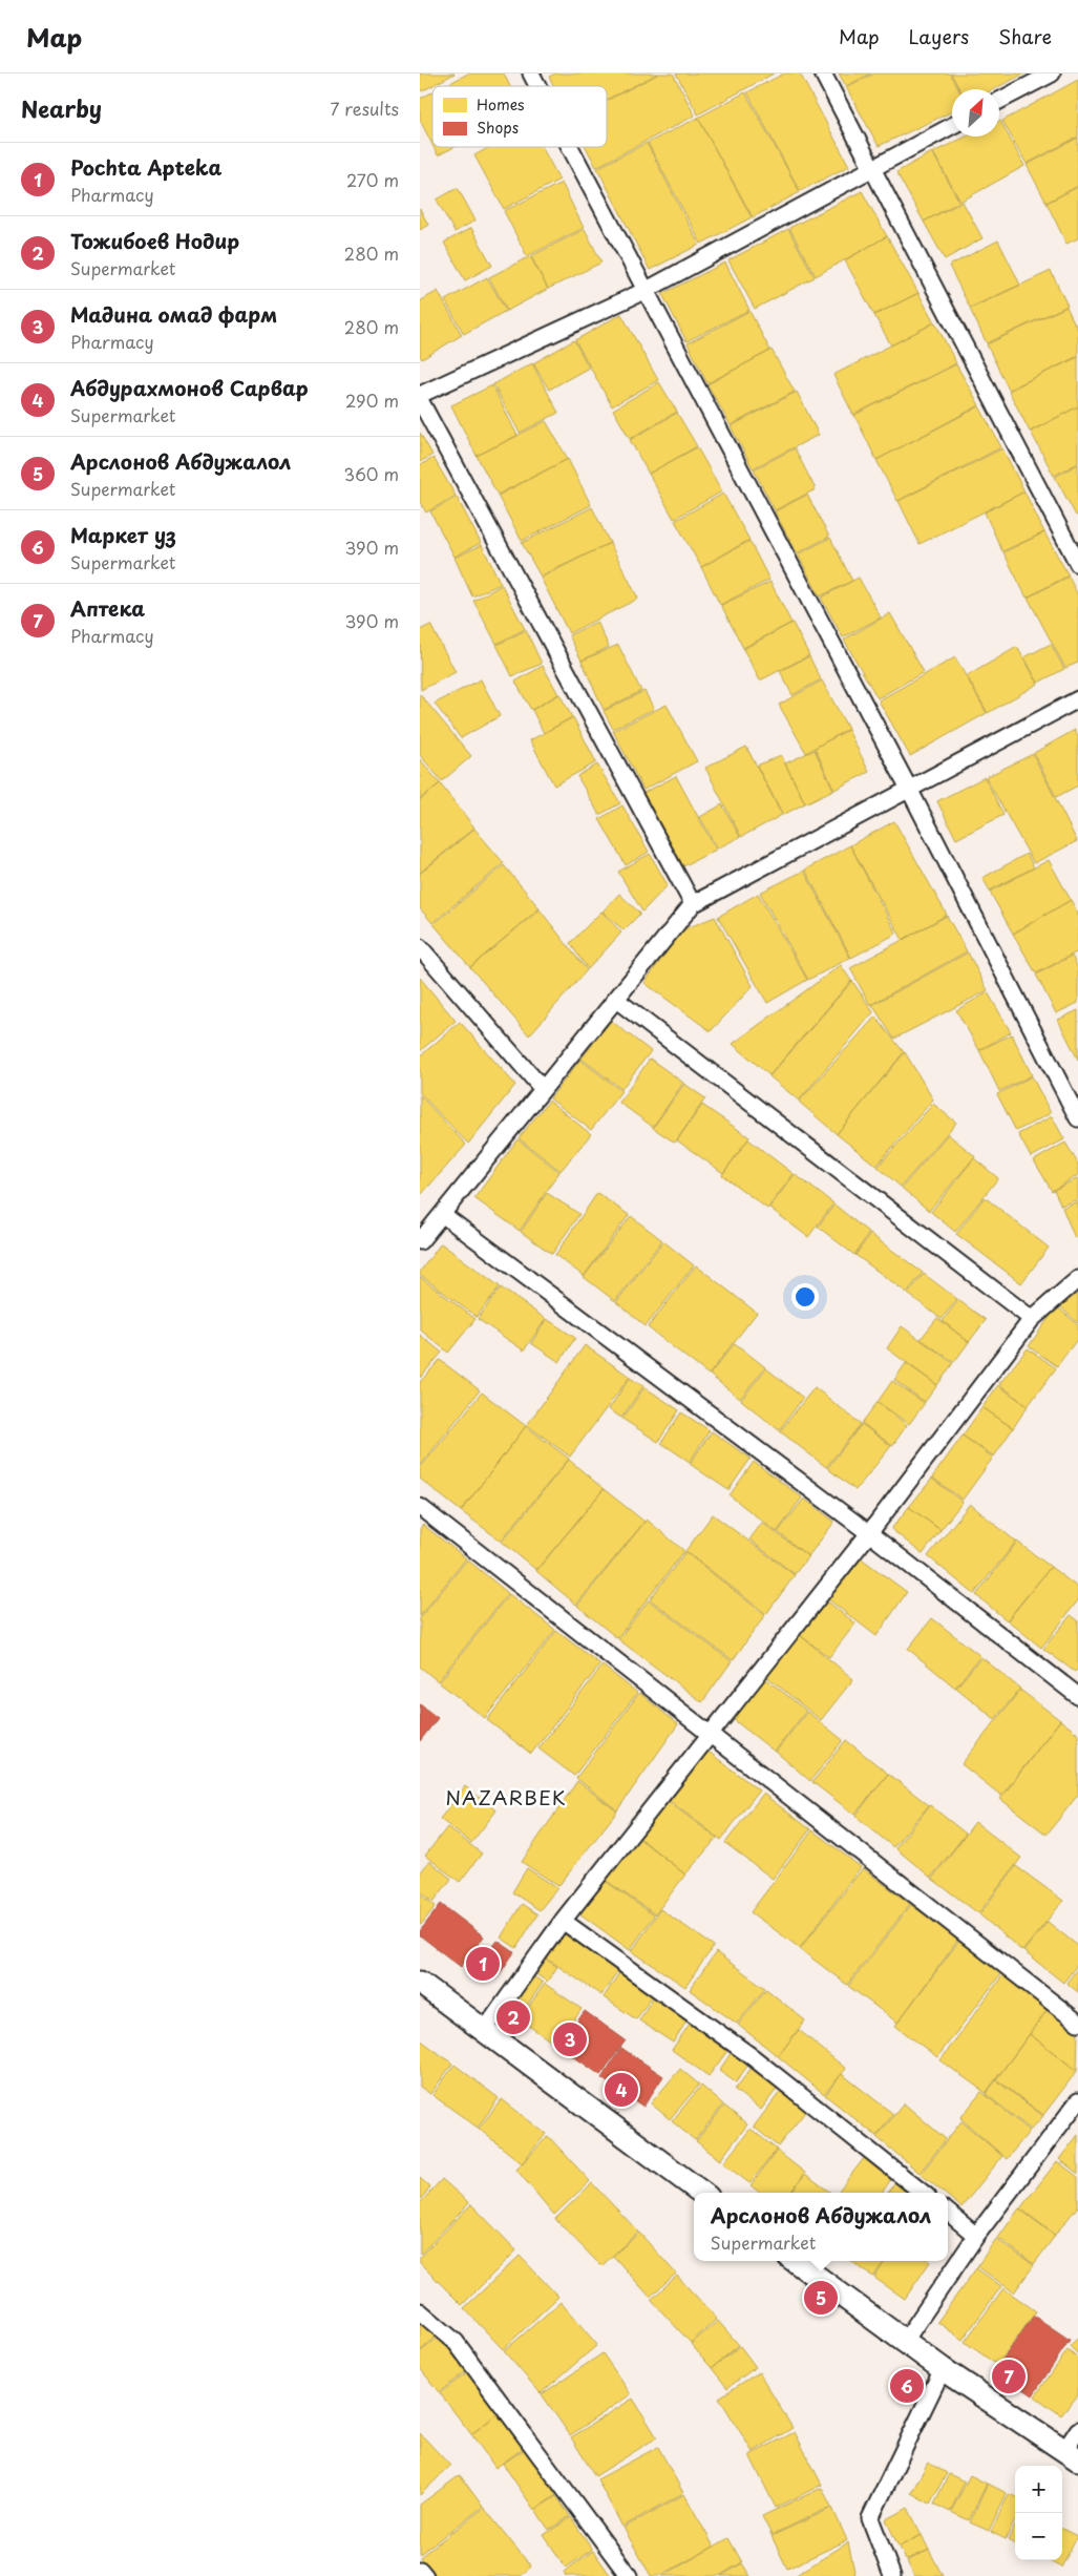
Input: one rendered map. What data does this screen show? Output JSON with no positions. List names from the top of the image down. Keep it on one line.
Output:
{"districts":["NAZARBEK"],"legend":["Homes","Shops"],"north":"top right","page":{"header":"Map","nav":["Map","Layers","Share"],"heading":["Nearby","7 results"],"list":[{"mark":"1","name":"Pochta Apteka","note":"Pharmacy","value":"270 m"},{"mark":"2","name":"Тожибоев Нодир","note":"Supermarket","value":"280 m"},{"mark":"3","name":"Мадина омад фарм","note":"Pharmacy","value":"280 m"},{"mark":"4","name":"Абдурахмонов Сарвар","note":"Supermarket","value":"290 m"},{"mark":"5","name":"Арслонов Абдужалол","note":"Supermarket","value":"360 m"},{"mark":"6","name":"Маркет уз","note":"Supermarket","value":"390 m"},{"mark":"7","name":"Аптека","note":"Pharmacy","value":"390 m"}],"pins":["1","2","3","4","5","7","6"],"popup":["Арслонов Абдужалол","Supermarket"],"map_buttons":["+","−"]}}
